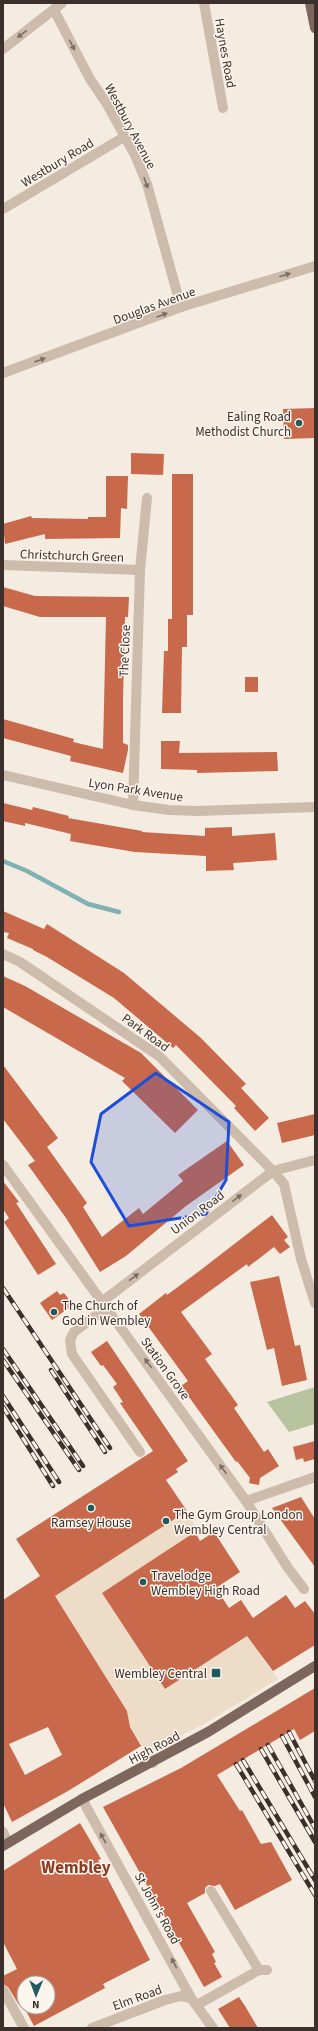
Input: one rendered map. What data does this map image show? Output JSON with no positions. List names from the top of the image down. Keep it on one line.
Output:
{"streets":{"main road":["High Road"],"street":["Haynes Road","Westbury Avenue","Westbury Road","Douglas Avenue","Christchurch Green","The Close","Lyon Park Avenue","Park Road","Union Road","Station Grove","St John's Road","Elm Road"]},"crossings":[["Westbury Avenue","Westbury Road"],["Westbury Avenue","Douglas Avenue"],["Christchurch Green","The Close"],["The Close","Lyon Park Avenue"],["Park Road","Union Road"],["Union Road","Station Grove"],["High Road","St John's Road"],["St John's Road","Elm Road"]],"one_way":["Westbury Avenue","Douglas Avenue","Union Road","Station Grove","St John's Road"],"districts":["Wembley"],"places":{"other":["Ealing Road Methodist Church","The Church of God in Wembley","Ramsey House","The Gym Group London Wembley Central","Travelodge Wembley High Road"],"transit":["Wembley Central"]},"north":"bottom"}
